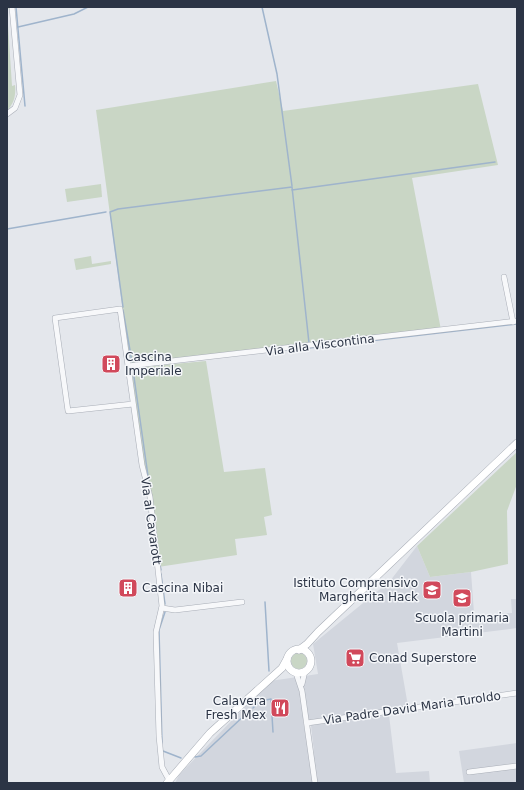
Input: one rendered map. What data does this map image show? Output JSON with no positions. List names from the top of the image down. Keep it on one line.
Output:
{"streets":{"street":["Via alla Viscontina","Via al Cavarott","Via Padre David Maria Turoldo"]},"crossings":[["Via alla Viscontina","Via al Cavarott"]],"places":{"building":["Cascina Imperiale","Cascina Nibai"],"school or university":["Istituto Comprensivo Margherita Hack","Scuola primaria Martini"],"supermarket":["Conad Superstore"],"restaurant":["Calavera Fresh Mex"]}}
